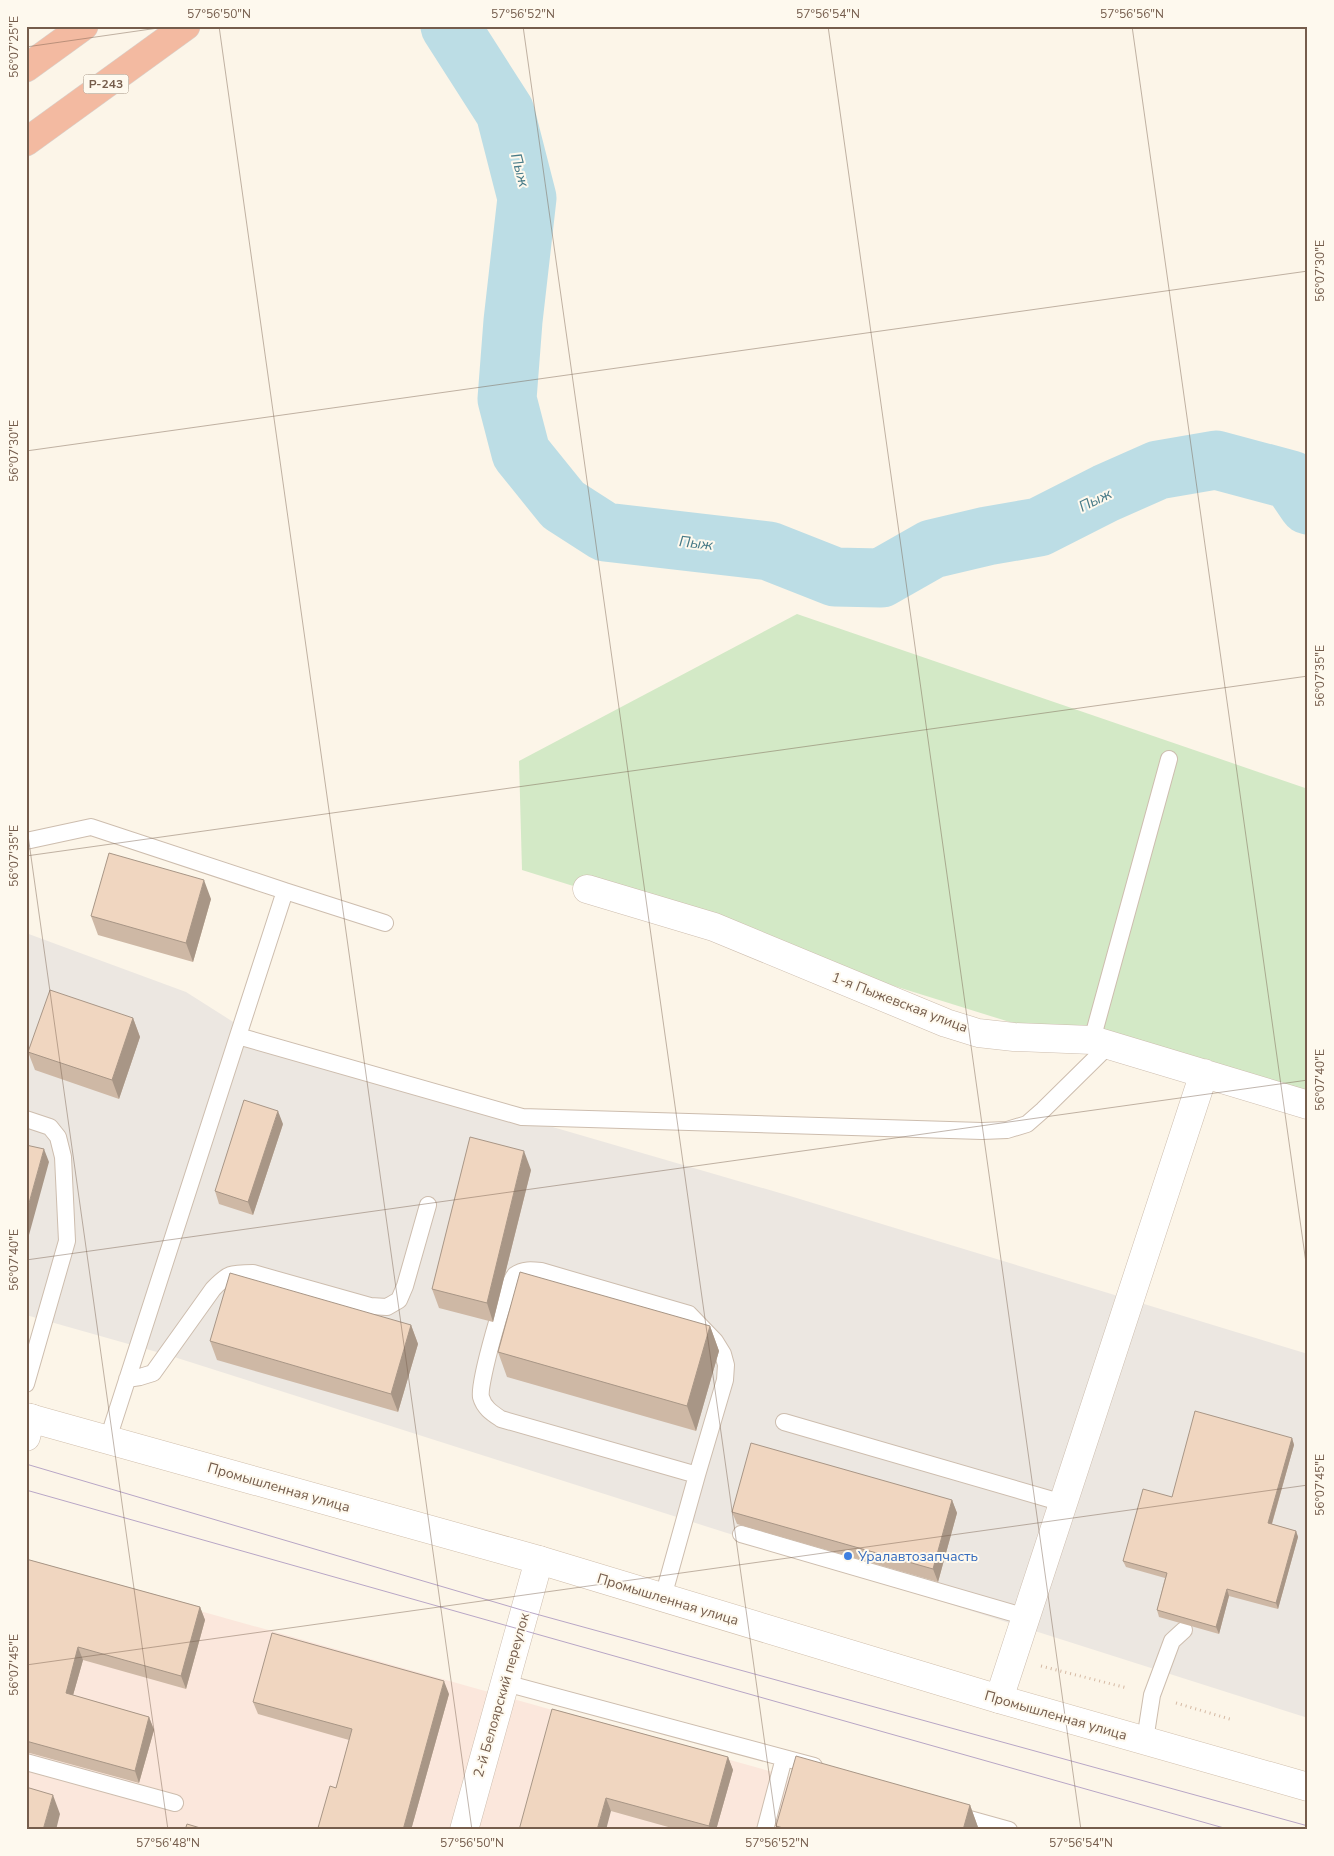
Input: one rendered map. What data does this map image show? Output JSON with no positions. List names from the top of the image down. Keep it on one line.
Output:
{"streets":{"highway":["Р-243"],"street":["1-я Пыжевская улица","Промышленная улица","2-й Белоярский переулок"]},"crossings":[["Промышленная улица","2-й Белоярский переулок"]],"water":["Пыж"],"places":["Уралавтозапчасть"],"coordinates":["57°56'50\"N","57°56'52\"N","57°56'54\"N","57°56'56\"N","56°07'25\"E","56°07'30\"E","56°07'35\"E","56°07'40\"E","56°07'45\"E","57°56'48\"N"]}
